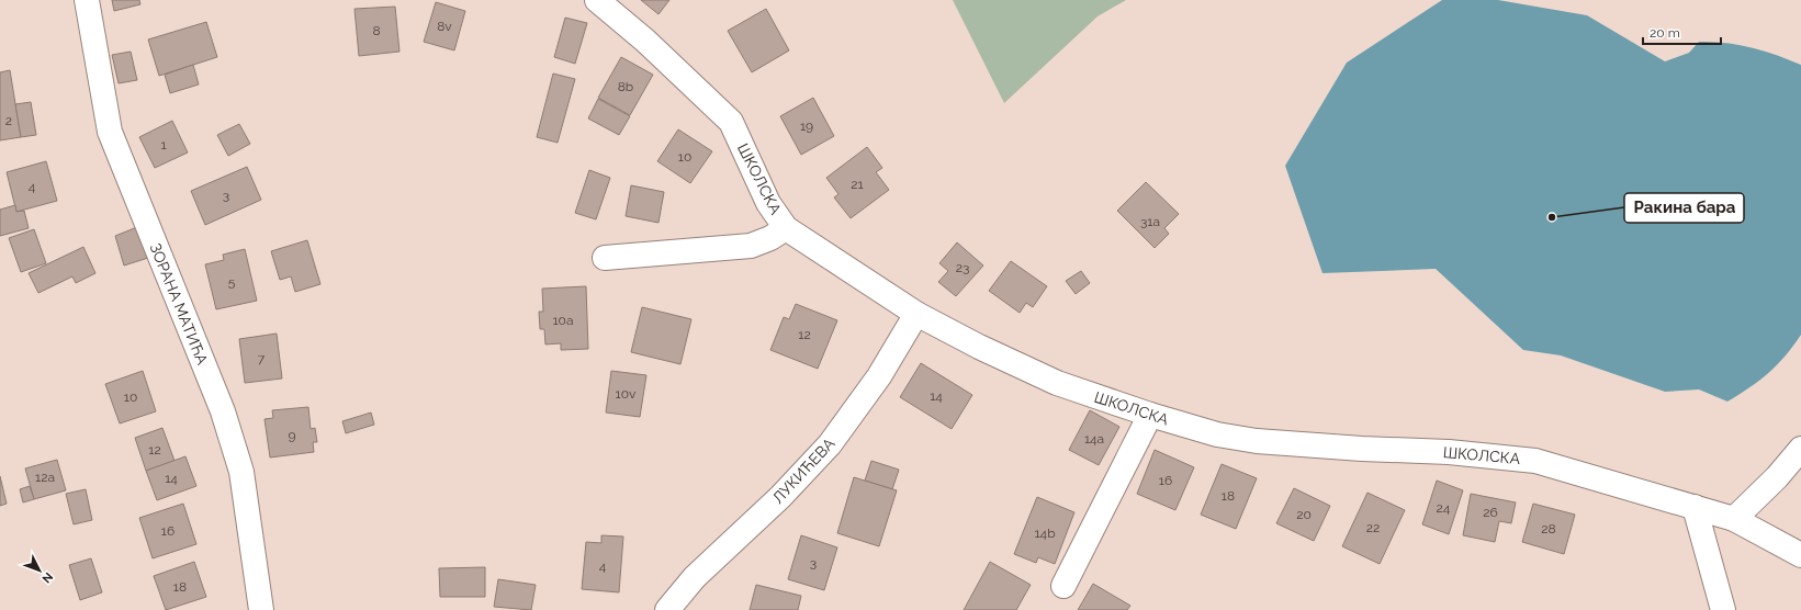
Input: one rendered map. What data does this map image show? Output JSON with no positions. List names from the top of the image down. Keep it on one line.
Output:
{"streets":{"street":["ШКОЛСКА","ЗОРАНА МАТИЋА","ЛУКИЋЕВА"]},"crossings":[["ШКОЛСКА","ЛУКИЋЕВА"]],"places":["Ракина бара"],"house_numbers":["8v","8","8b","2","19","1","10","21","4","3","31a","23","5","10a","12","7","10v","14","10","9","14a","12","12a","14","16","18","24","26","20","22","28","16","14b","3","4","18"],"scale_bar":"20 m","north":"bottom right"}
